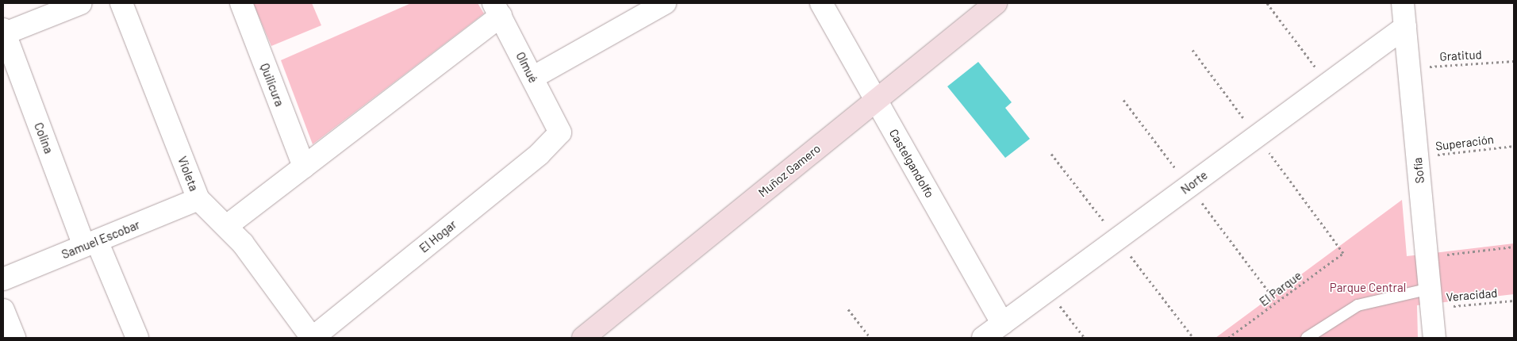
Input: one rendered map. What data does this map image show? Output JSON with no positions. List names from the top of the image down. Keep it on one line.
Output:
{"streets":{"street":["Olmué","Quilicura","Colina","Castelgandolfo","Muñoz Gamero","Sofía","Violeta","Norte","El Hogar","Samuel Escobar"],"path":["Gratitud","Superación","El Parque","Veracidad"]},"crossings":[["Gratitud","Sofía"],["Olmué","El Hogar"],["Colina","Samuel Escobar"],["Superación","Sofía"],["Castelgandolfo","Muñoz Gamero"],["Castelgandolfo","Norte"],["Sofía","Norte"],["Sofía","Veracidad"],["Violeta","El Hogar"],["Violeta","Samuel Escobar"]],"parks":["Parque Central"]}
